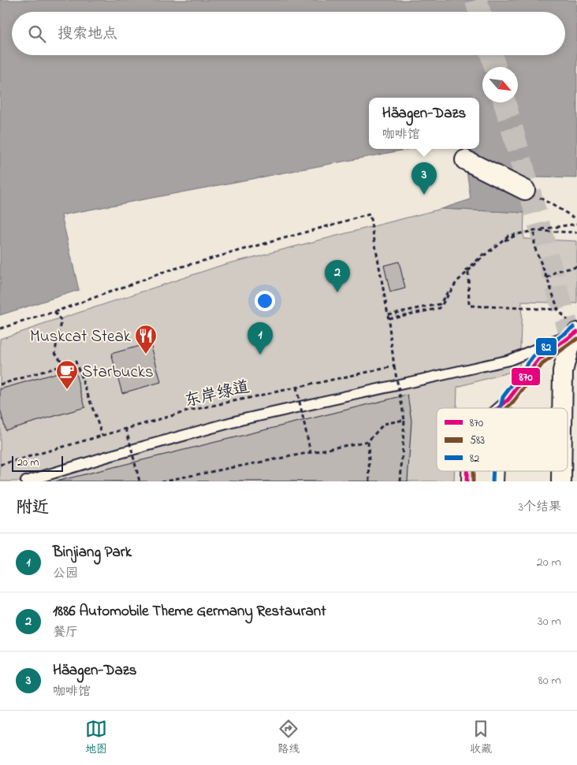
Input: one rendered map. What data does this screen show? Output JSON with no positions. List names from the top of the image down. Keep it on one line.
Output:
{"streets":{"path":["东岸绿道"]},"places":{"restaurant":["Muskcat Steak"],"cafe":["Starbucks"]},"lines":["transit line 82","transit line 870","transit line 583"],"legend":["870","583","82"],"scale_bar":"20 m","north":"bottom right","page":{"search":"搜索地点","popup":["Häagen-Dazs","咖啡馆"],"pins":["3","2","1"],"scale":"20 m","heading":["附近","3个结果"],"list":[{"mark":"1","name":"Binjiang Park","note":"公园","value":"20 m"},{"mark":"2","name":"1886 Automobile Theme Germany Restaurant","note":"餐厅","value":"30 m"},{"mark":"3","name":"Häagen-Dazs","note":"咖啡馆","value":"80 m"}],"nav":["地图","路线","收藏"]}}
